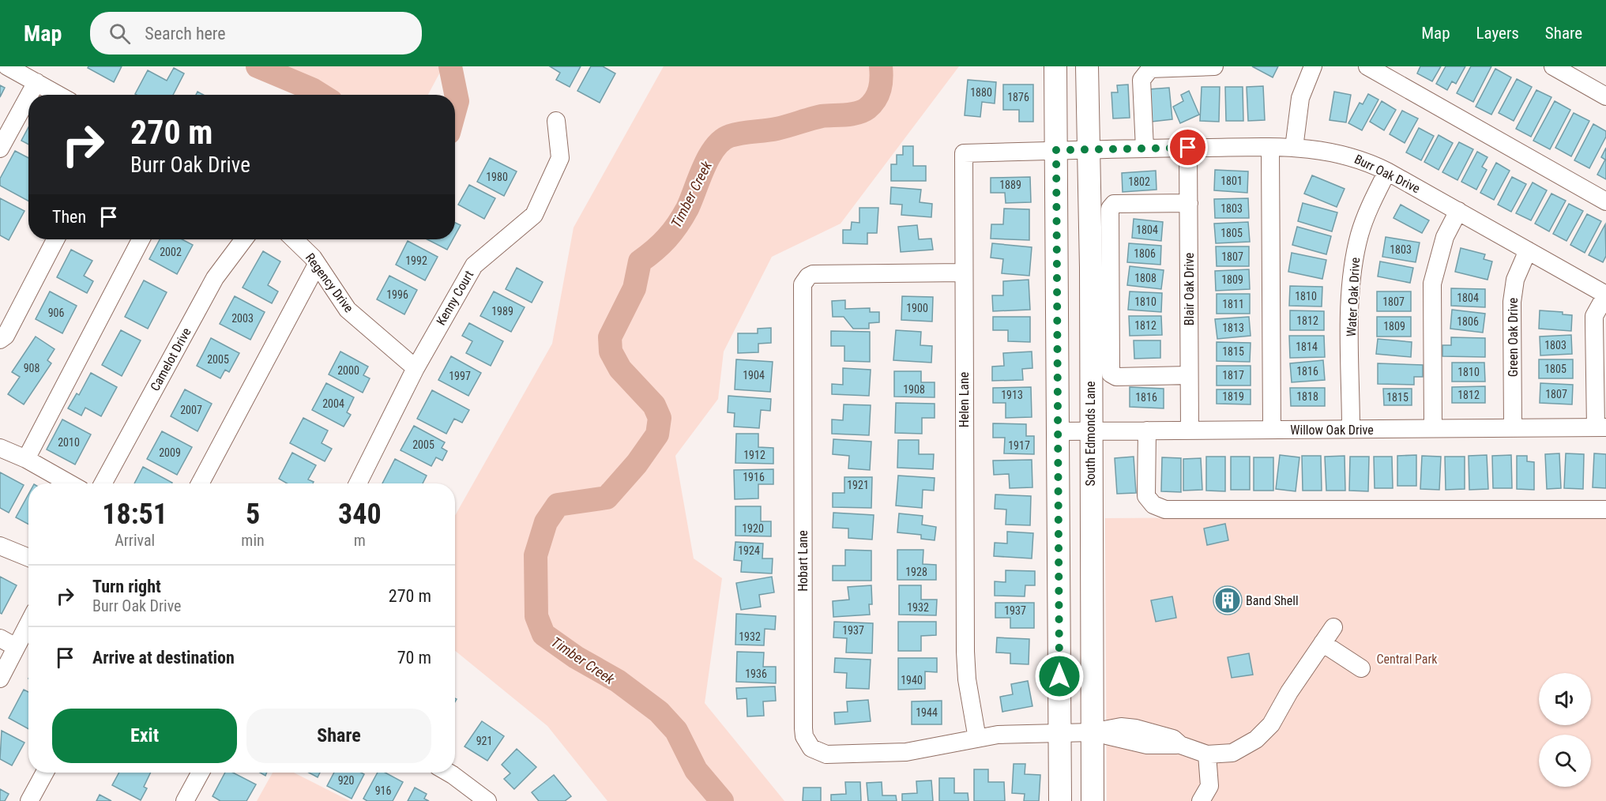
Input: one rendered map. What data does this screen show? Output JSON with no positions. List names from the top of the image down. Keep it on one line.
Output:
{"streets":{"main road":["South Edmonds Lane"],"street":["Burr Oak Drive","Regency Drive","Blair Oak Drive","Water Oak Drive","Kenny Court","Green Oak Drive","Camelot Drive","Helen Lane","Willow Oak Drive","Hobart Lane"]},"crossings":[["Burr Oak Drive","Blair Oak Drive"],["Burr Oak Drive","Water Oak Drive"],["Burr Oak Drive","Green Oak Drive"],["Burr Oak Drive","Helen Lane"],["Burr Oak Drive","South Edmonds Lane"],["Regency Drive","Kenny Court"],["Blair Oak Drive","Willow Oak Drive"],["Water Oak Drive","Willow Oak Drive"],["Green Oak Drive","Willow Oak Drive"],["Helen Lane","Hobart Lane"],["Willow Oak Drive","South Edmonds Lane"]],"water":["Timber Creek"],"parks":["Central Park"],"places":{"building":["Band Shell"]},"house_numbers":["1880","1876","1980","1801","1802","1889","1803","1804","1805","1803","2002","1806","1807","1992","1808","1809","1996","1810","1804","1810","1807","1811","1900","1989","906","2003","1812","1806","1812","1809","1813","1803","1814","1815","2005","908","1805","2000","1816","1810","1904","1817","1997","1908","1807","1913","1812","1819","1818","1816","1815","2004","2007","2010","2005","1917","2009","1912","1916","1921","1920","1924","1928","1932","1937","1937","1932","1936","1940","1944","921","920","916"],"page":{"header":"Map","search":"Search here","nav":["Map","Layers","Share"],"turn":["270 m","Burr Oak Drive"],"then":"Then","eta":["18:51","Arrival","5","min","340","m"],"list":[{"name":"Turn right","note":"Burr Oak Drive","value":"270 m"},{"name":"Arrive at destination","value":"70 m"}],"buttons":["Exit","Share"]}}
